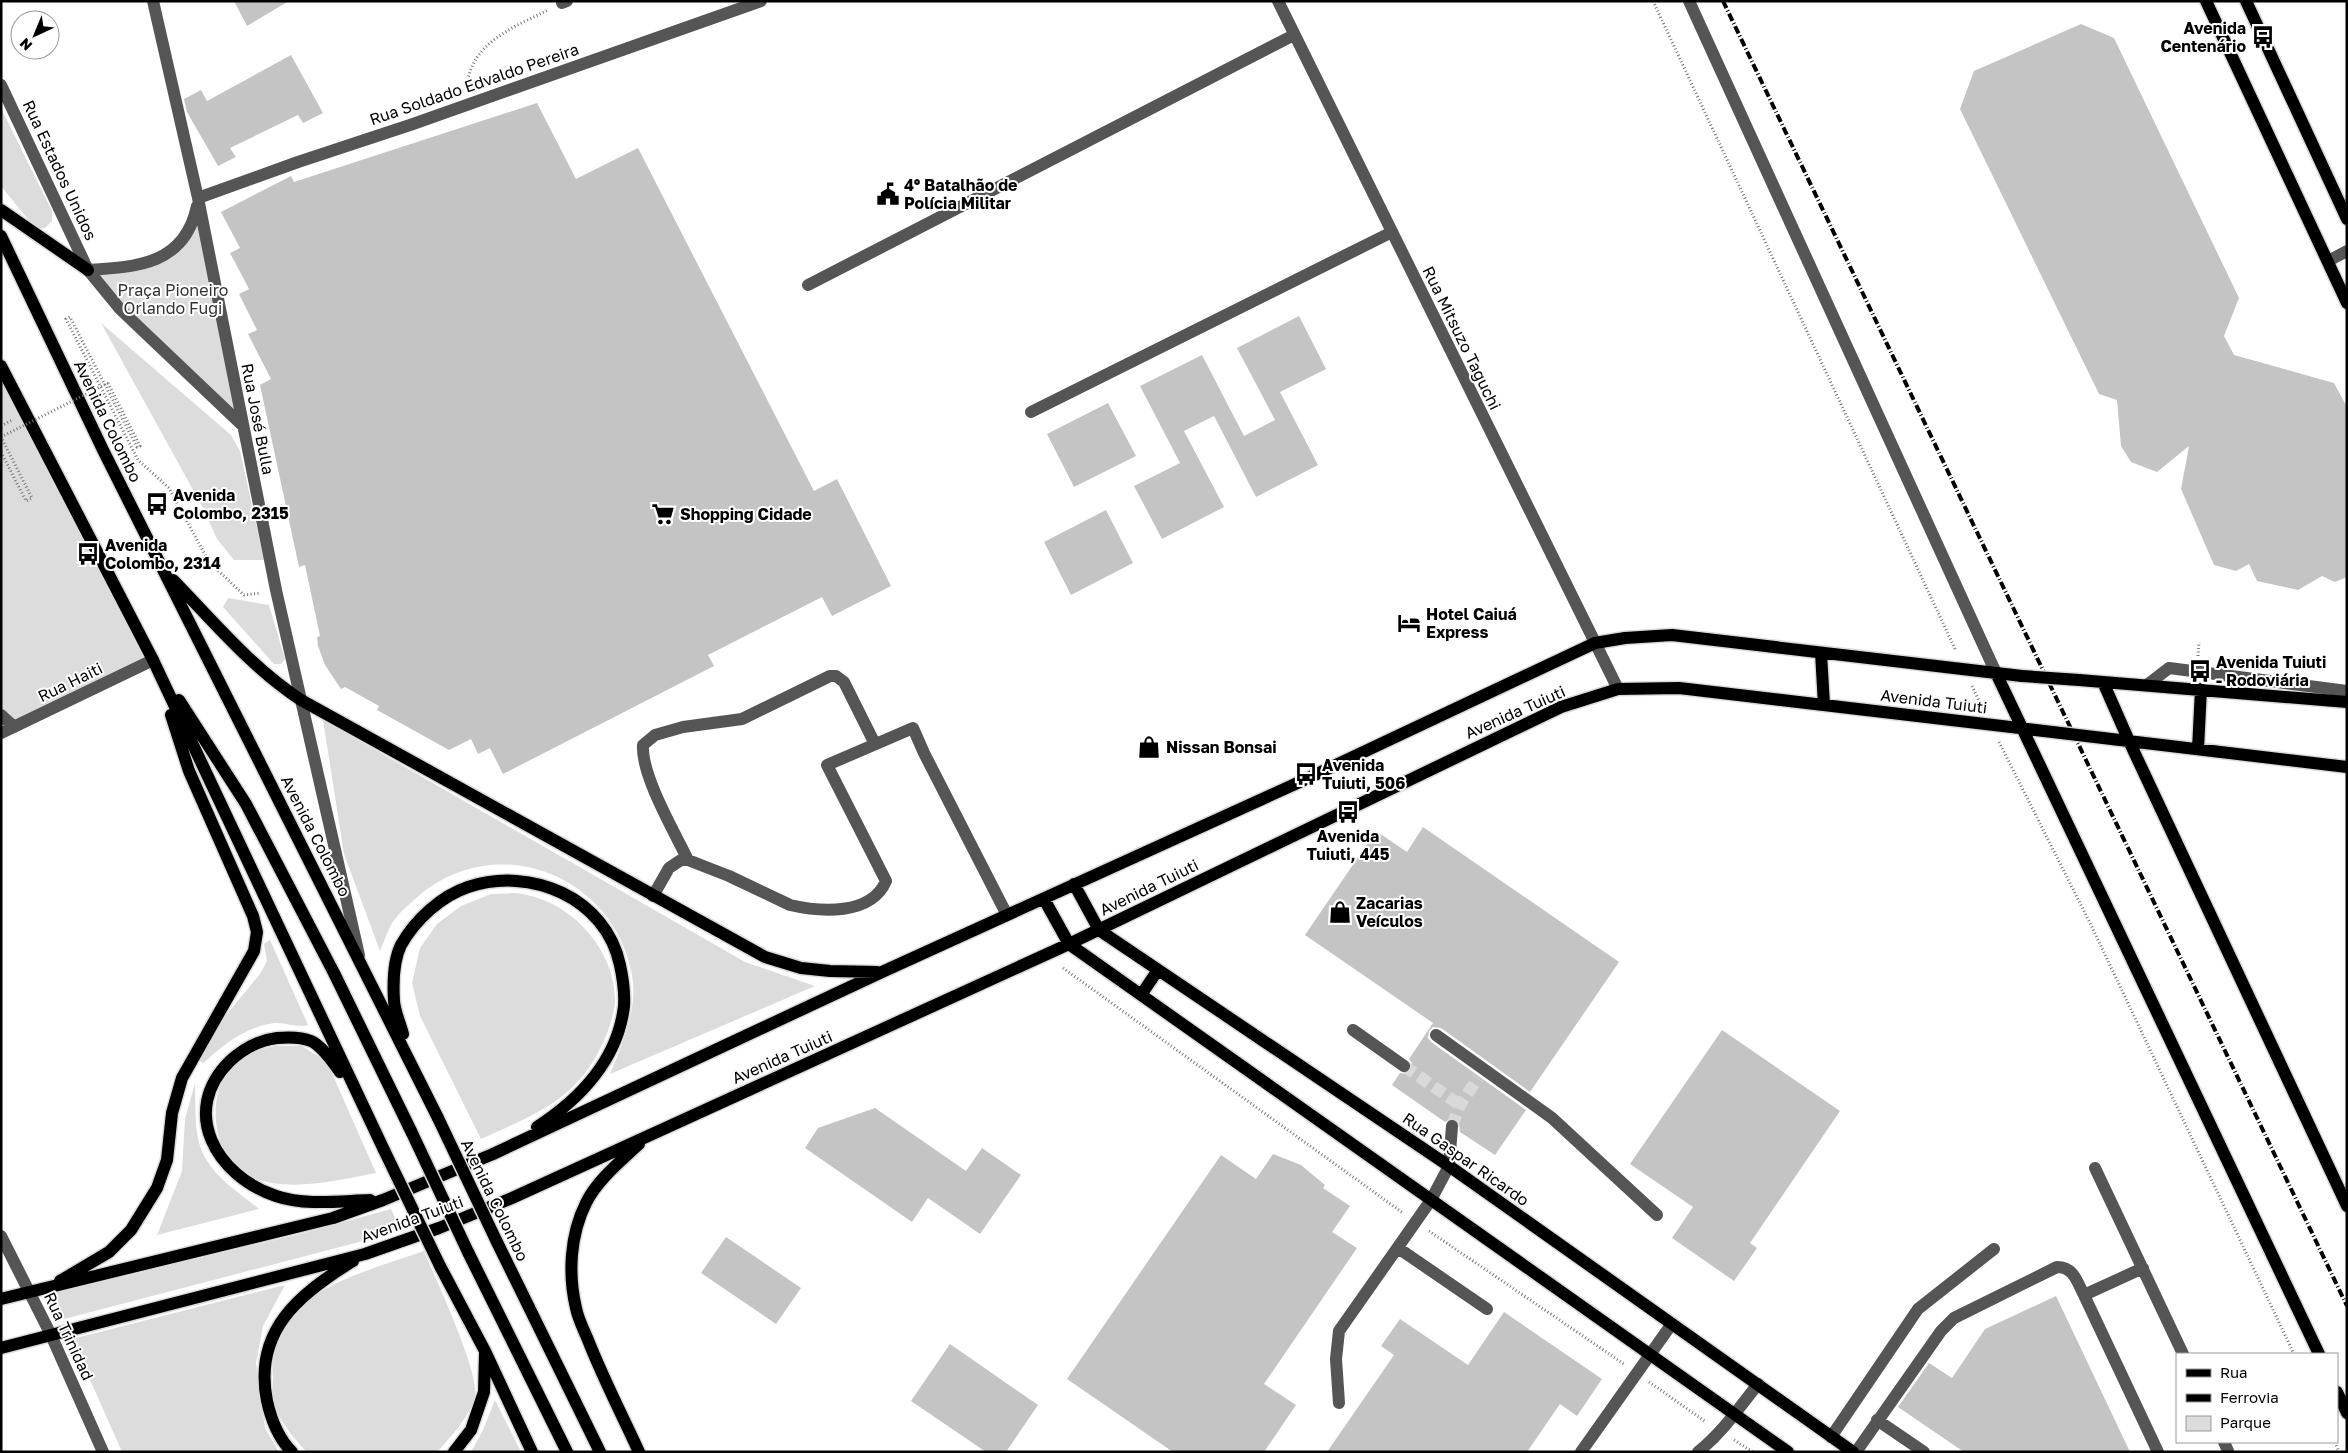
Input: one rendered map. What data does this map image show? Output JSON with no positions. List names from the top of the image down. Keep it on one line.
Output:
{"streets":{"main road":["Avenida Colombo","Avenida Tuiuti","Rua Gaspar Ricardo"],"street":["Rua Soldado Edvaldo Pereira","Rua Estados Unidos","Rua Mitsuzo Taguchi","Rua José Bulla","Rua Haiti","Rua Trinidad"]},"crossings":[["Rua Soldado Edvaldo Pereira","Rua José Bulla"],["Rua Mitsuzo Taguchi","Avenida Tuiuti"],["Rua José Bulla","Avenida Colombo"],["Avenida Tuiuti","Rua Gaspar Ricardo"],["Avenida Tuiuti","Rua Trinidad"]],"parks":["Praça Pioneiro Orlando Fugi"],"places":{"bus stop":["Avenida Centenário","Avenida Colombo, 2315","Avenida Colombo, 2314","Avenida Tuiuti - Rodoviária","Avenida Tuiuti, 506","Avenida Tuiuti, 445"],"public building":["4º Batalhão de Polícia Militar"],"supermarket":["Shopping Cidade"],"hotel":["Hotel Caiuá Express"],"shop":["Nissan Bonsai","Zacarias Veículos"]},"legend":["Rua","Ferrovia","Parque"],"north":"bottom left"}
